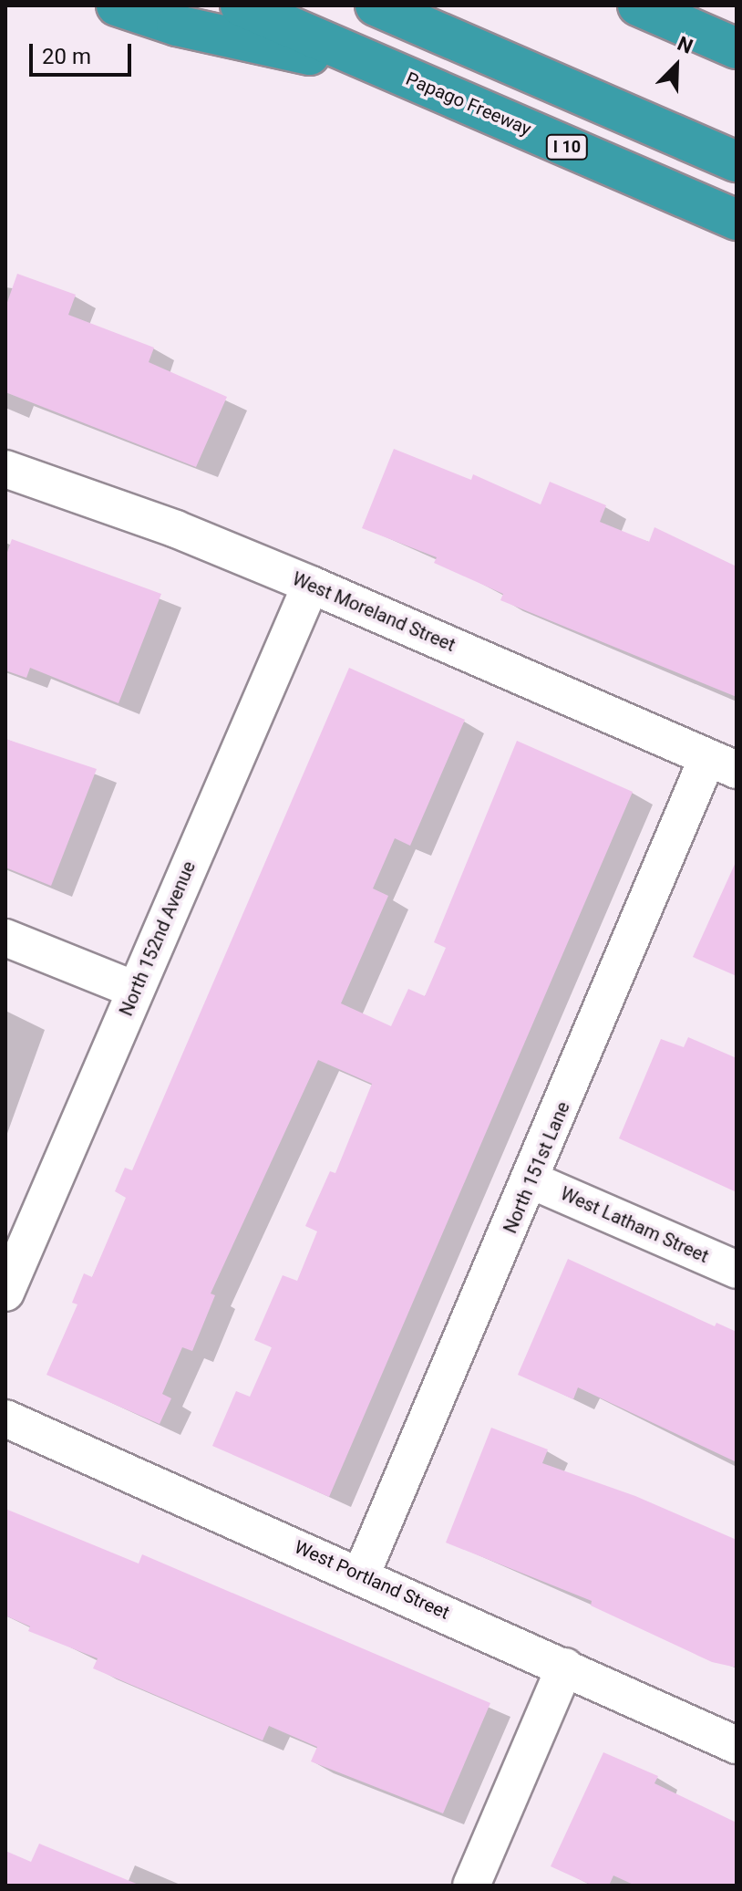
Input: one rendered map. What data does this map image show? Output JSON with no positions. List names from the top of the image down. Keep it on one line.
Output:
{"streets":{"highway":["Papago Freeway","I 10"],"street":["West Moreland Street","North 152nd Avenue","North 151st Lane","West Latham Street","West Portland Street"]},"crossings":[["West Moreland Street","North 152nd Avenue"],["West Moreland Street","North 151st Lane"],["North 151st Lane","West Latham Street"],["North 151st Lane","West Portland Street"]],"scale_bar":"20 m","north":"top right"}
